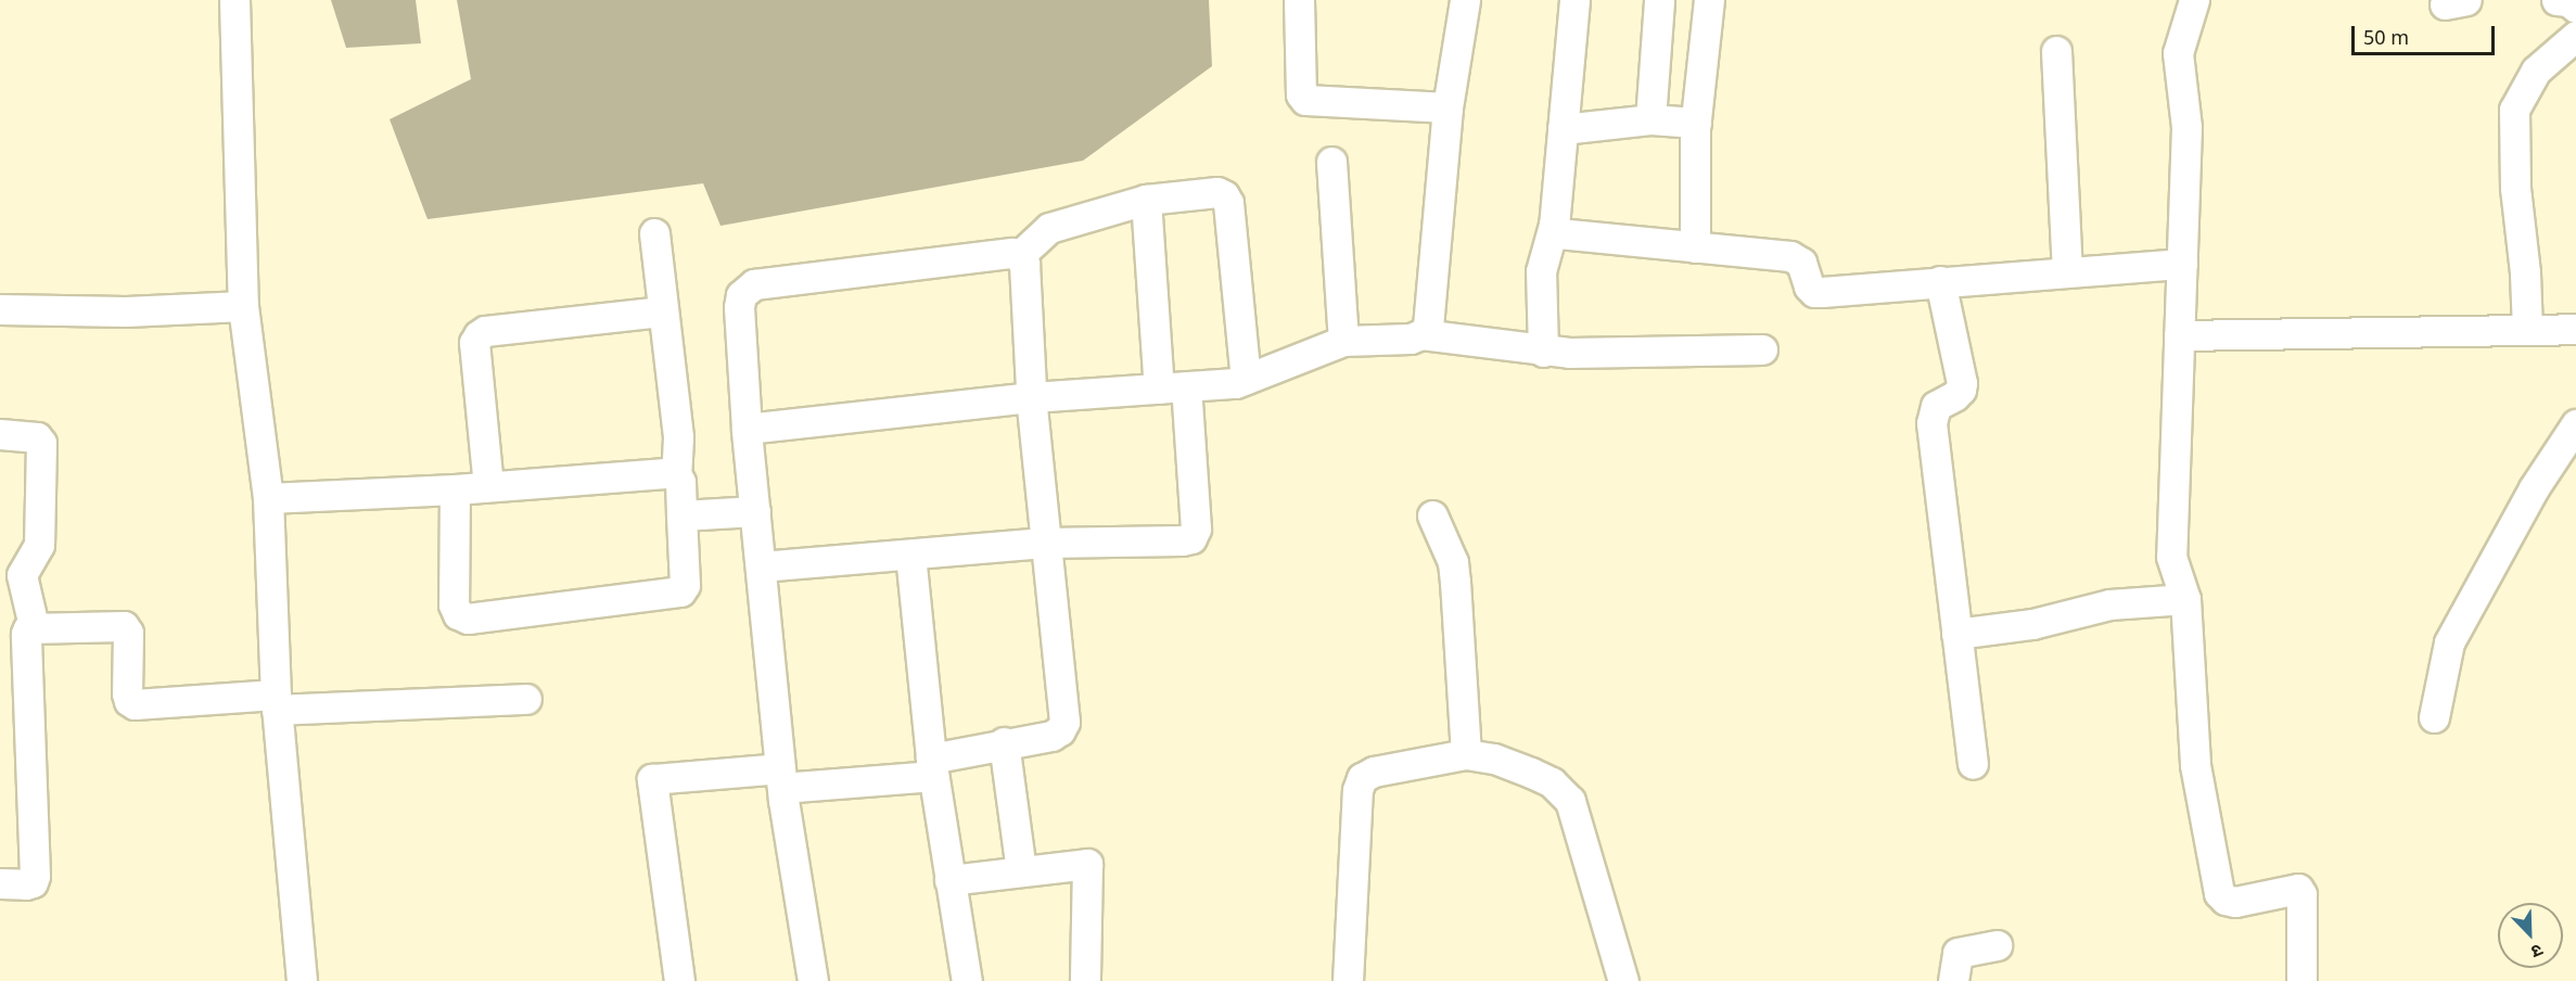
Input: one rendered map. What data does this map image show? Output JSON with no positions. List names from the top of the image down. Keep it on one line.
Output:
{"scale_bar":"50 m","north":"bottom right"}
